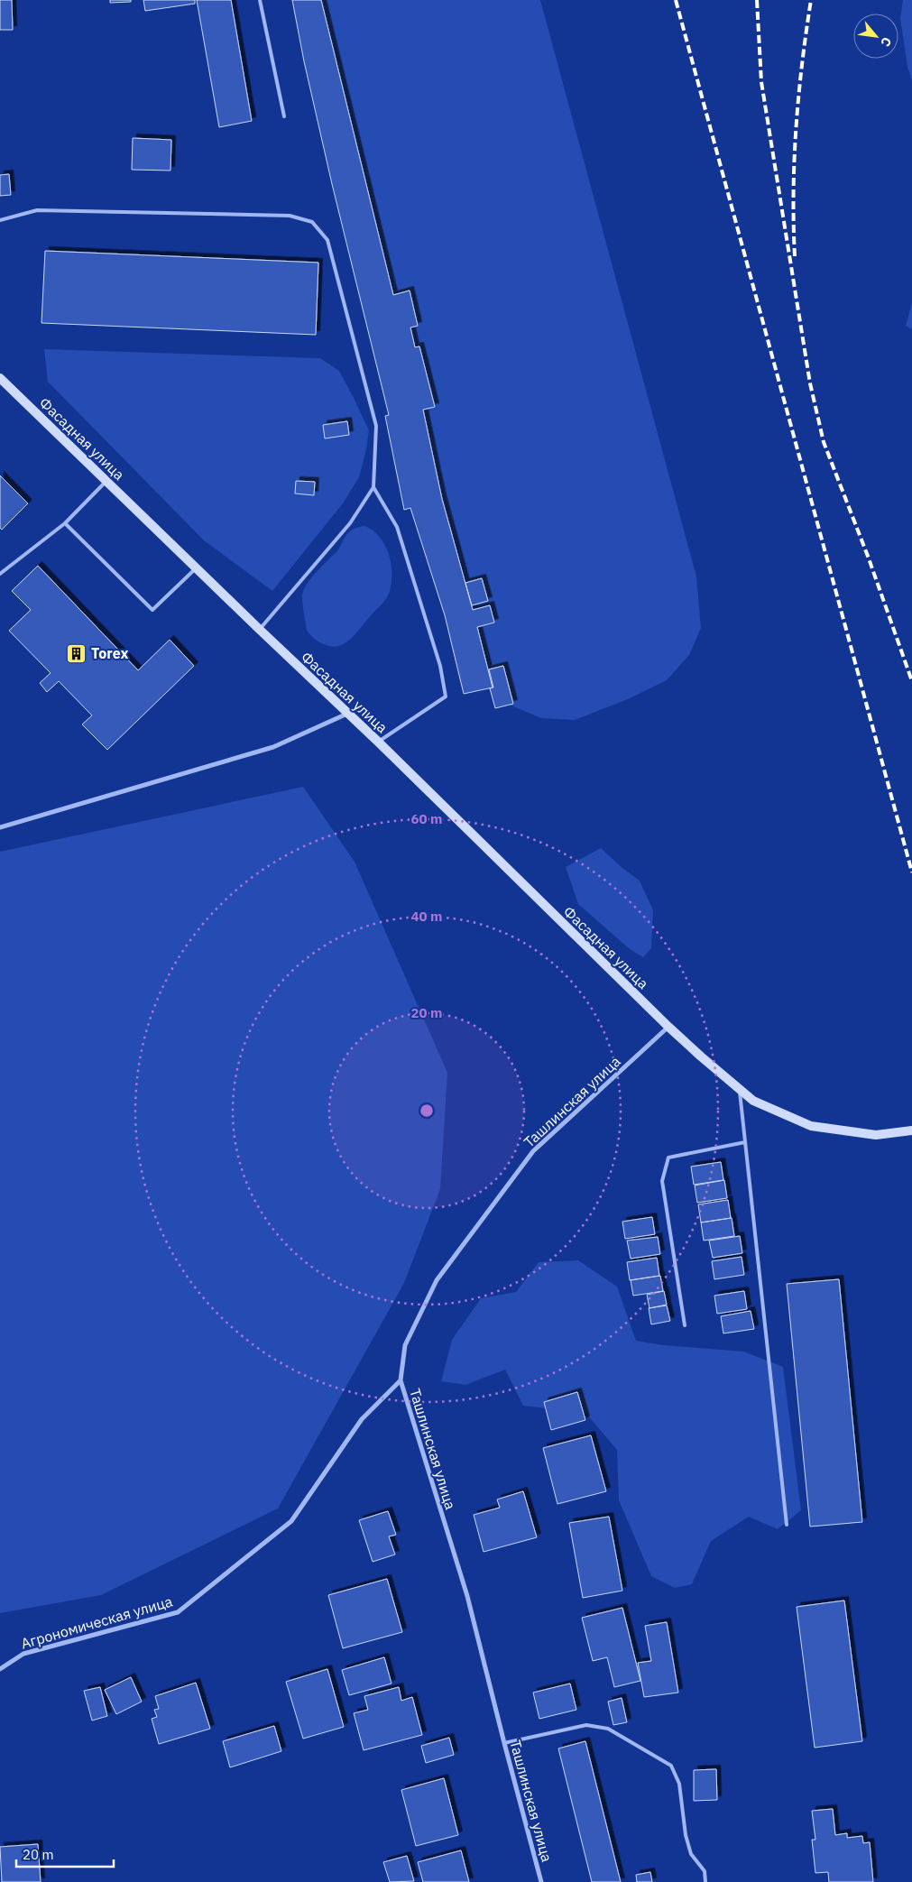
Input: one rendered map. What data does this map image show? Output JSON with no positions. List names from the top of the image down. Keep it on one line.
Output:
{"streets":{"main road":["Фасадная улица"],"street":["Ташлинская улица","Агрономическая улица"]},"crossings":[["Фасадная улица","Ташлинская улица"],["Ташлинская улица","Агрономическая улица"]],"places":{"building":["Torex"]},"scale_bar":"20 m","north":"bottom right","rings":["60 m","40 m","20 m"]}
